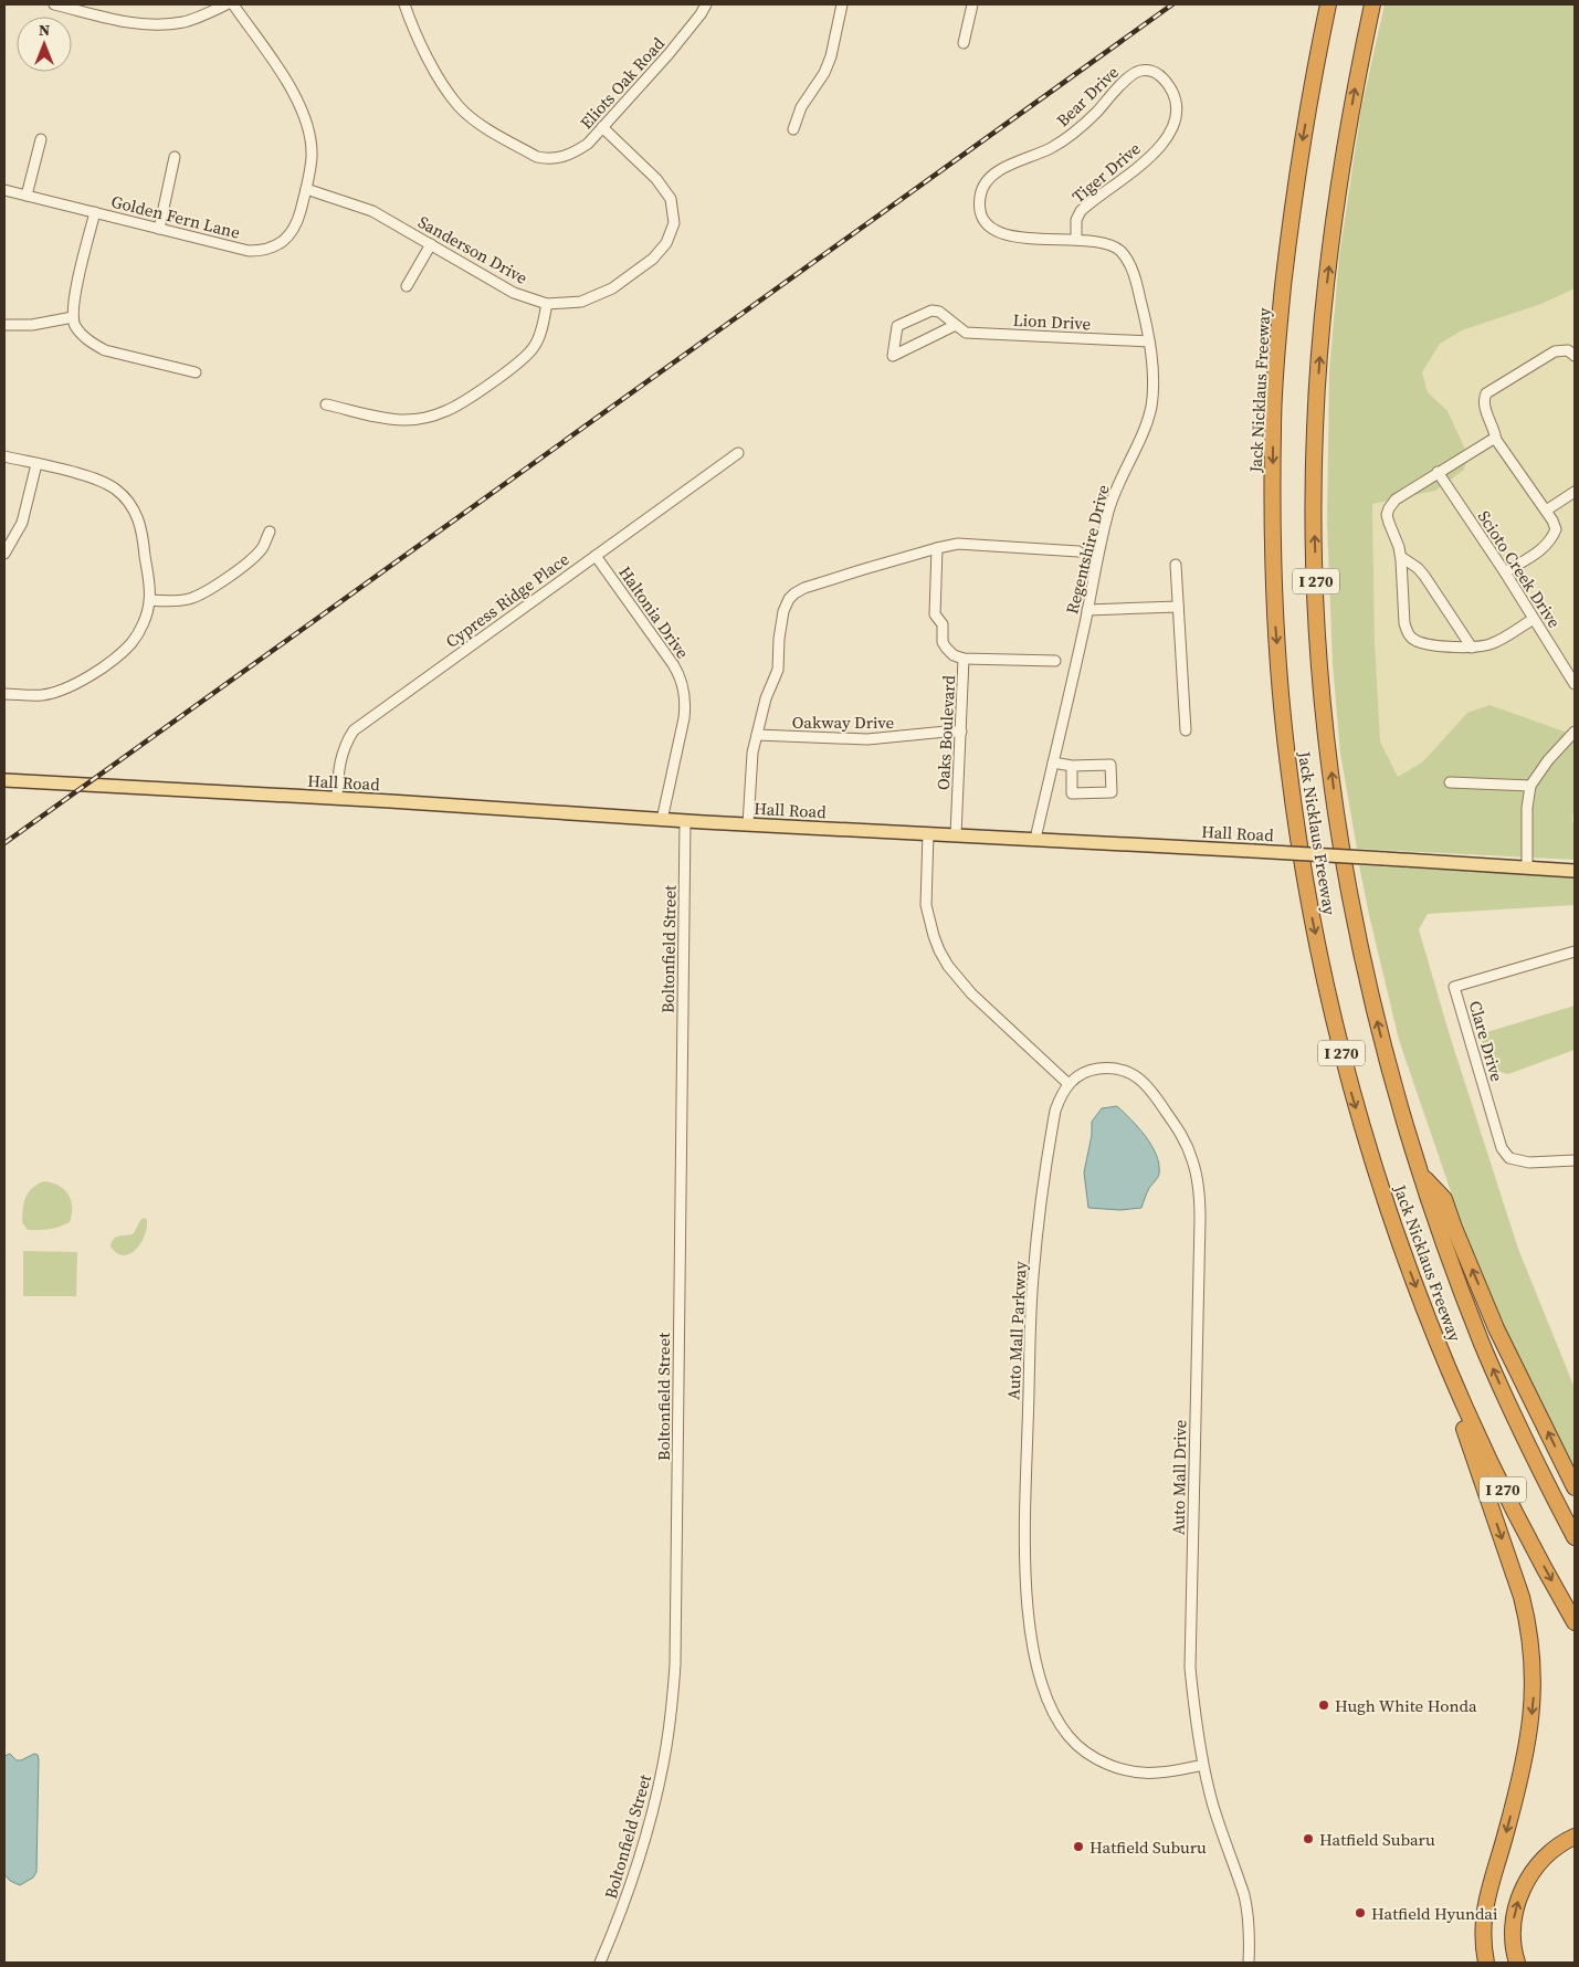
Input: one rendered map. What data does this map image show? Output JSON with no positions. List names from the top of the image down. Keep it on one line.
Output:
{"streets":{"highway":["Jack Nicklaus Freeway","I 270"],"main road":["Hall Road"],"street":["Eliots Oak Road","Bear Drive","Tiger Drive","Golden Fern Lane","Sanderson Drive","Lion Drive","Regentshire Drive","Scioto Creek Drive","Cypress Ridge Place","Haltonia Drive","Oakway Drive","Oaks Boulevard","Boltonfield Street","Clare Drive","Auto Mall Parkway","Auto Mall Drive"]},"crossings":[["Eliots Oak Road","Sanderson Drive"],["Bear Drive","Tiger Drive"],["Bear Drive","Regentshire Drive"],["Tiger Drive","Regentshire Drive"],["Golden Fern Lane","Sanderson Drive"],["Lion Drive","Regentshire Drive"],["Regentshire Drive","Hall Road"],["Cypress Ridge Place","Haltonia Drive"],["Cypress Ridge Place","Hall Road"],["Haltonia Drive","Hall Road"],["Oakway Drive","Oaks Boulevard"],["Oaks Boulevard","Hall Road"],["Hall Road","Boltonfield Street"],["Auto Mall Parkway","Auto Mall Drive"]],"places":["Hugh White Honda","Hatfield Subaru","Hatfield Suburu","Hatfield Hyundai"],"north":"top"}
